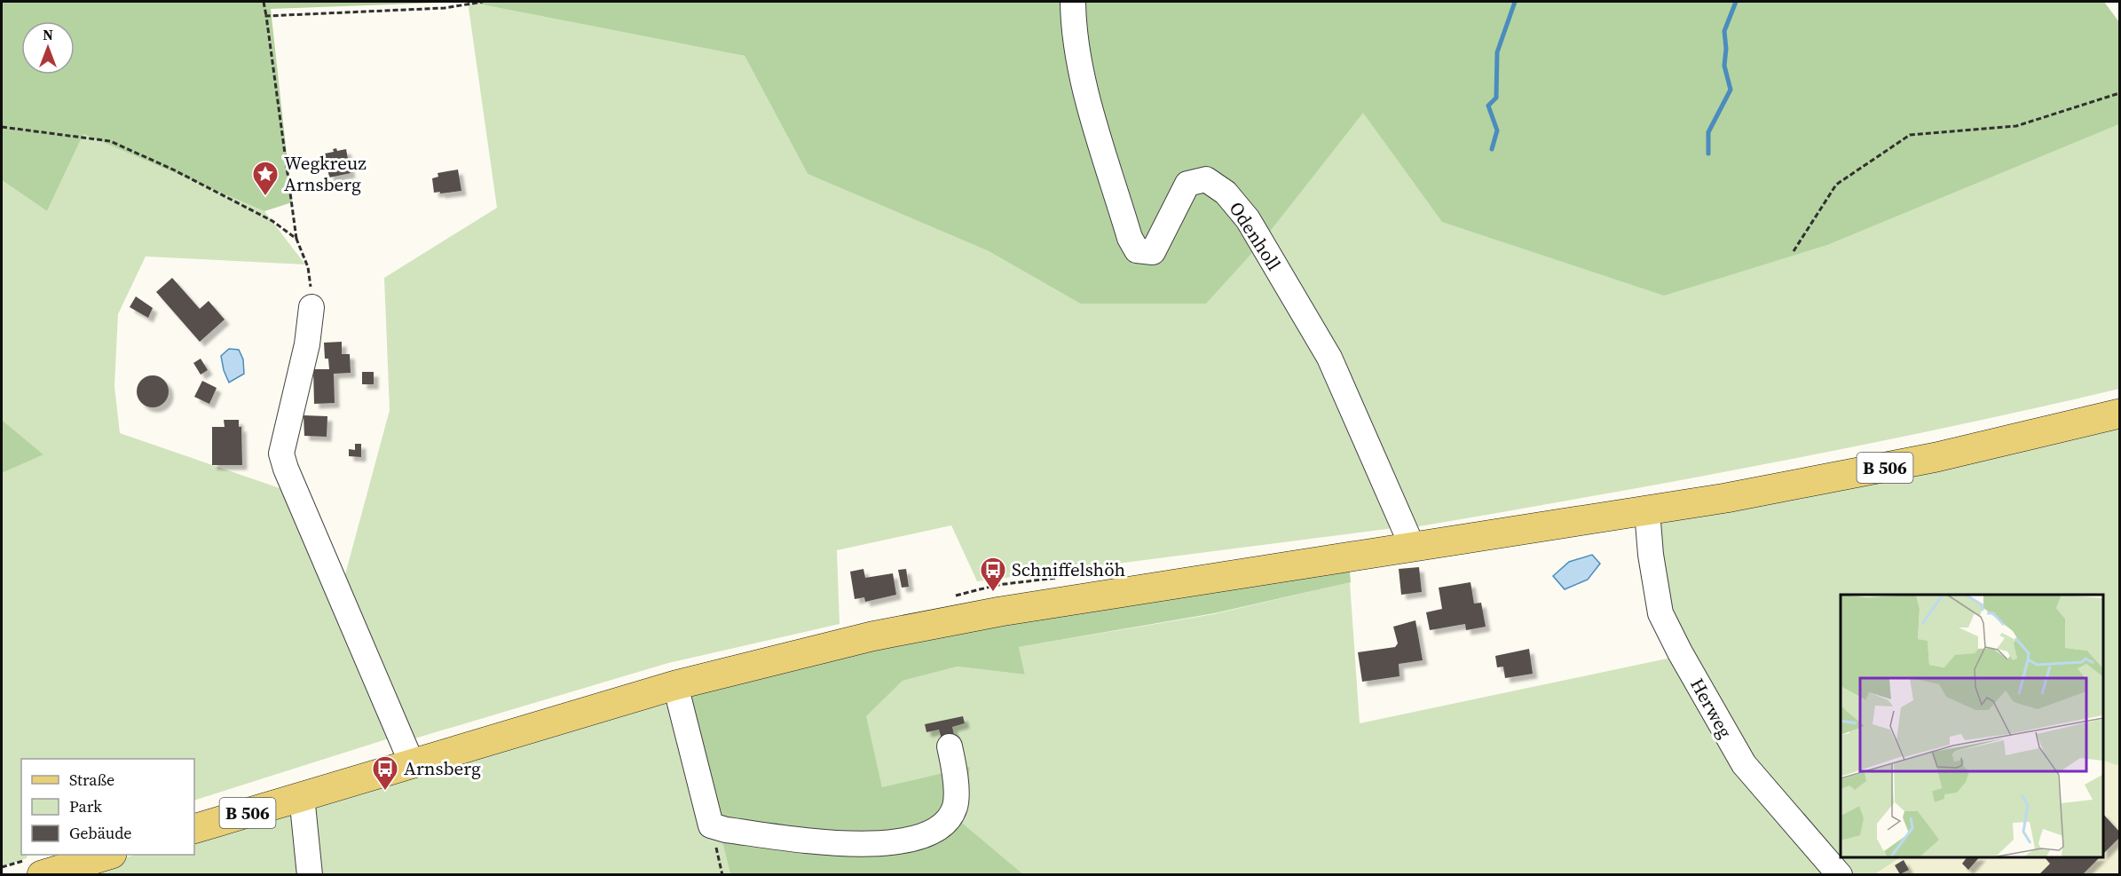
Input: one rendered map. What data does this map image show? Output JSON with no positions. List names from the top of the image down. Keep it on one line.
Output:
{"streets":{"main road":["B 506"],"street":["Odenholl","Herweg"]},"crossings":[["Odenholl","B 506"],["B 506","Herweg"]],"places":{"place":["Wegkreuz Arnsberg"],"bus stop":["Schniffelshöh","Arnsberg"]},"legend":["Straße","Park","Gebäude"],"north":"top"}
